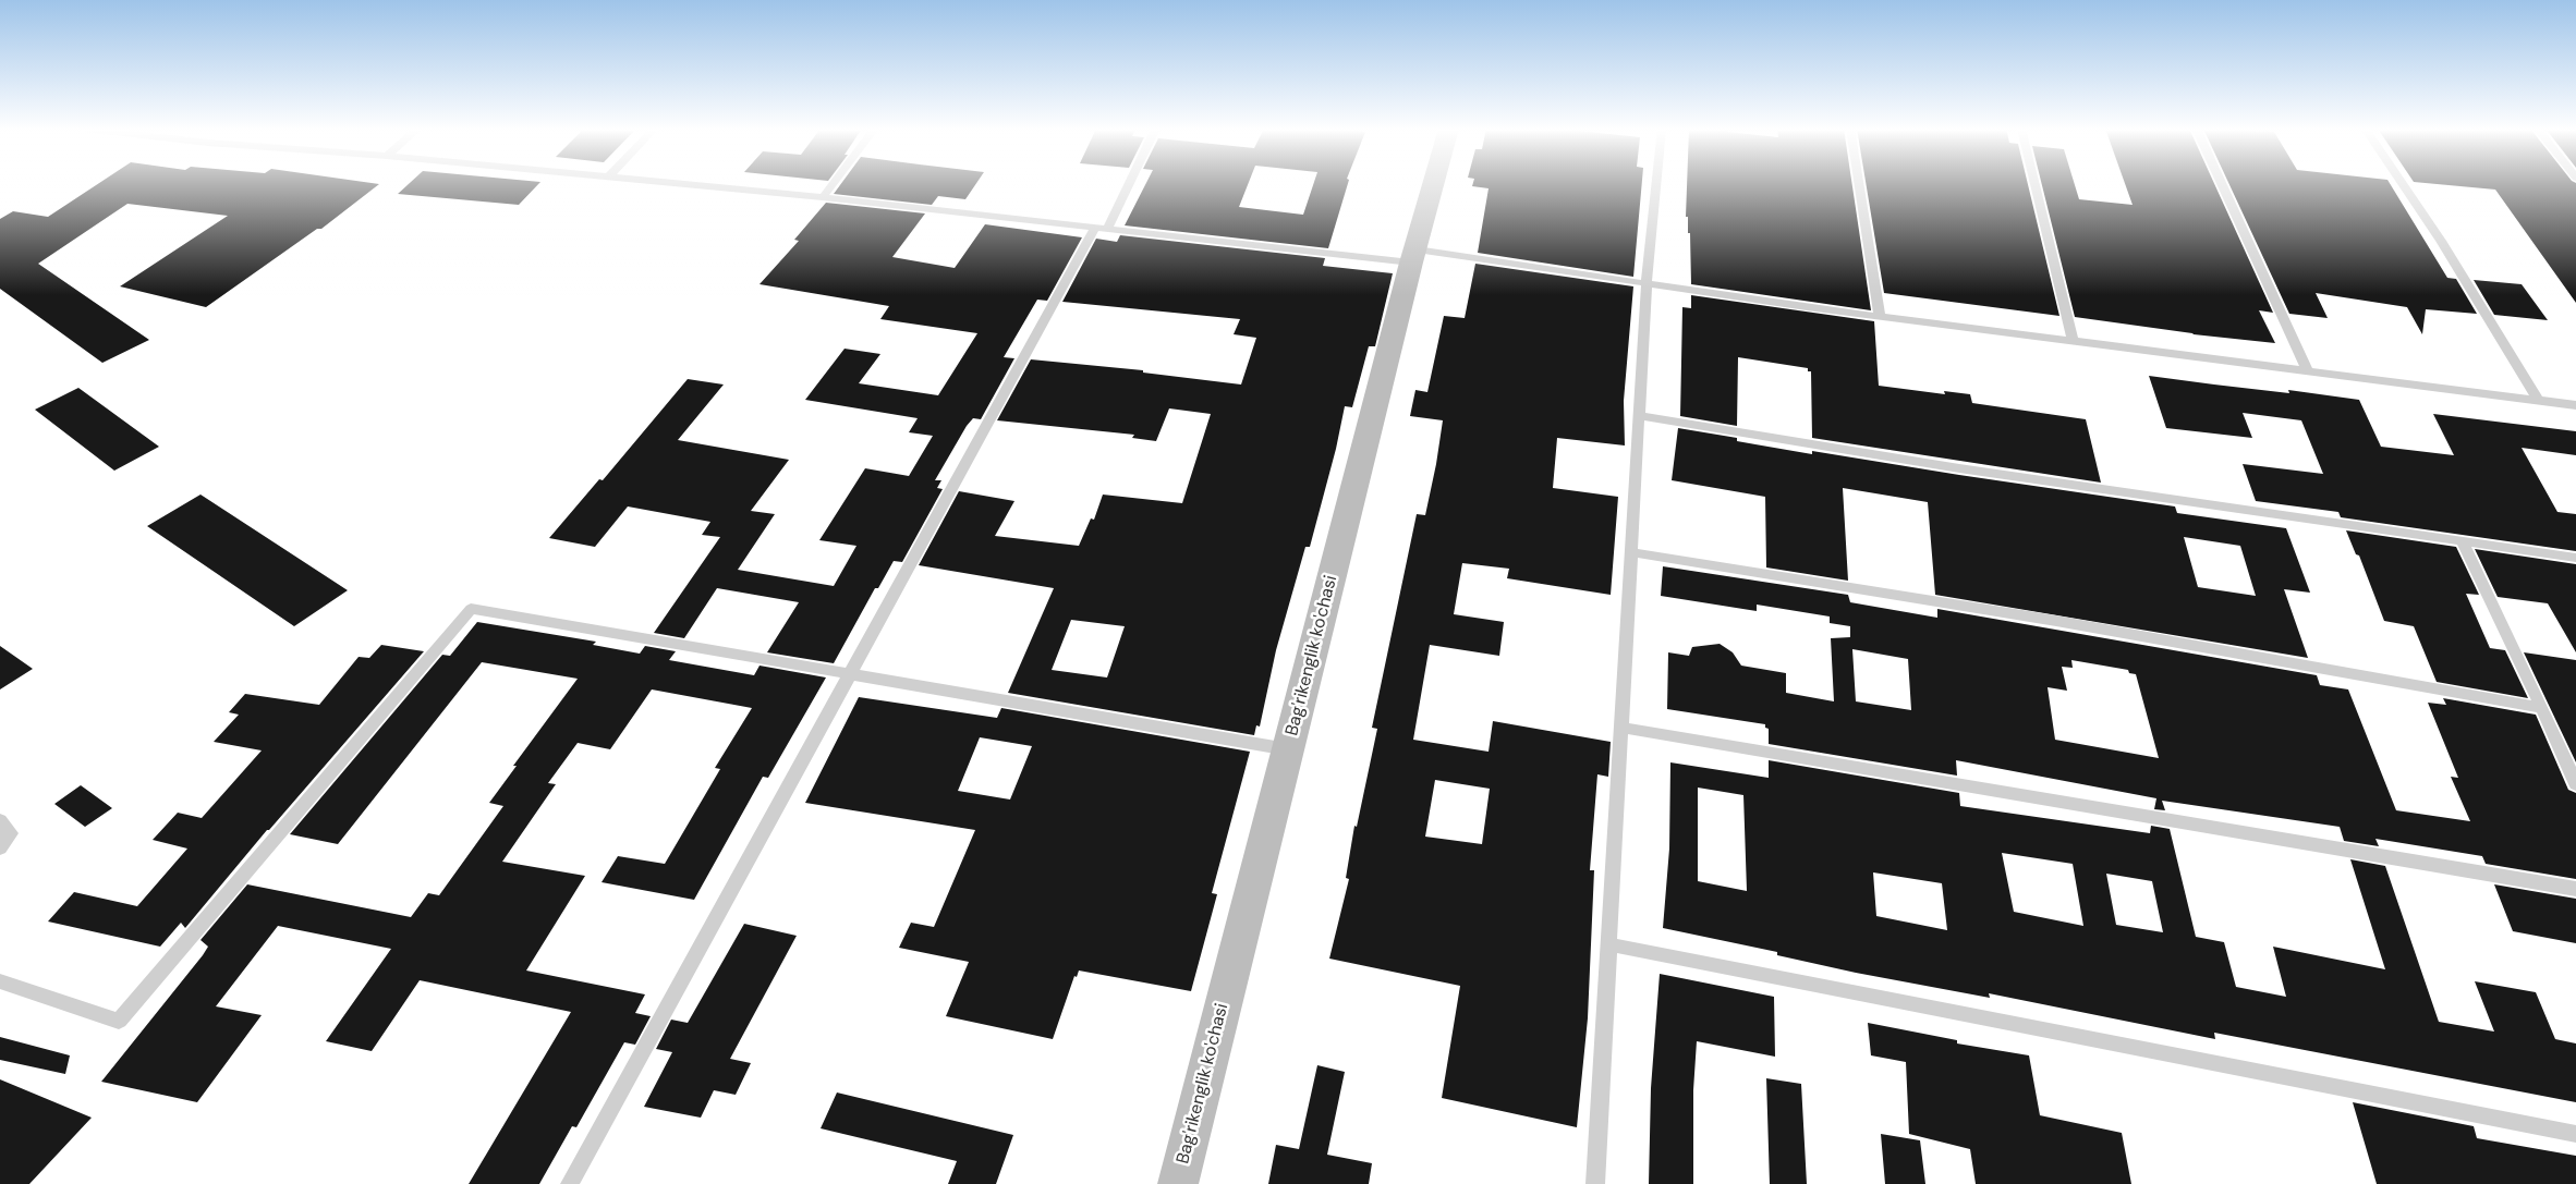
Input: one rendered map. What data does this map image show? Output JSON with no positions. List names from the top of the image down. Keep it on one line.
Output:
{"streets":{"main road":["Bag'rikenglik ko'chasi"]}}
